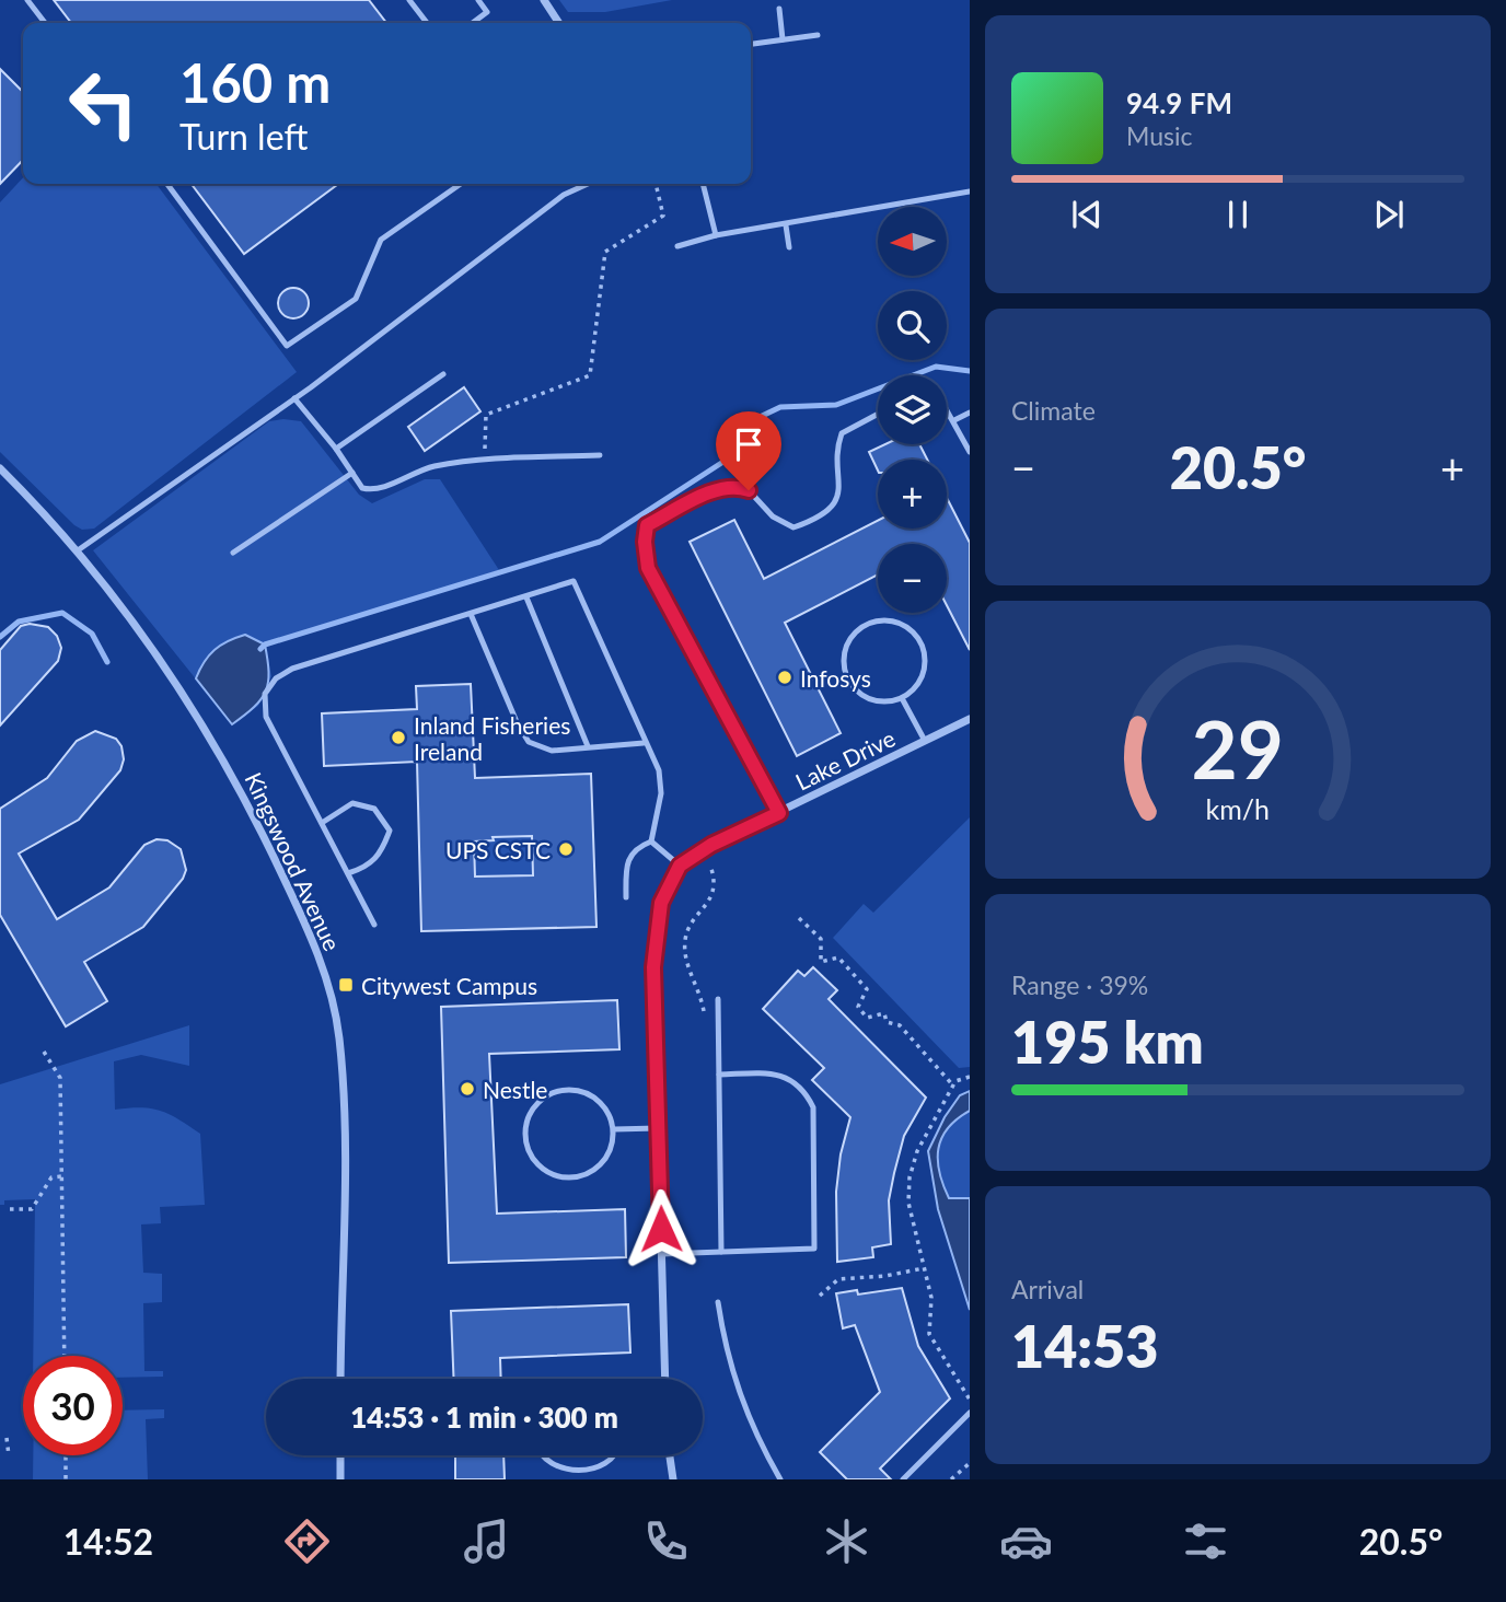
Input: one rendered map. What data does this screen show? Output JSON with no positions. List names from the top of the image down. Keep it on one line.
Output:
{"streets":{"street":["Lake Drive","Kingswood Avenue"]},"places":{"other":["Infosys","Inland Fisheries Ireland","UPS CSTC","Nestle"],"transit":["Citywest Campus"]},"north":"left","page":{"turn":["160 m","Turn left"],"song":["94.9 FM","Music"],"map_buttons":["+","−"],"tile":["Climate",["Range · 39%","195 km"],["Arrival","14:53"]],"heat":["−","20.5°","+"],"limit":"30","trip":"14:53 · 1 min · 300 m","tabs":["14:52","20.5°"],"gauge":["29","km/h"]}}
